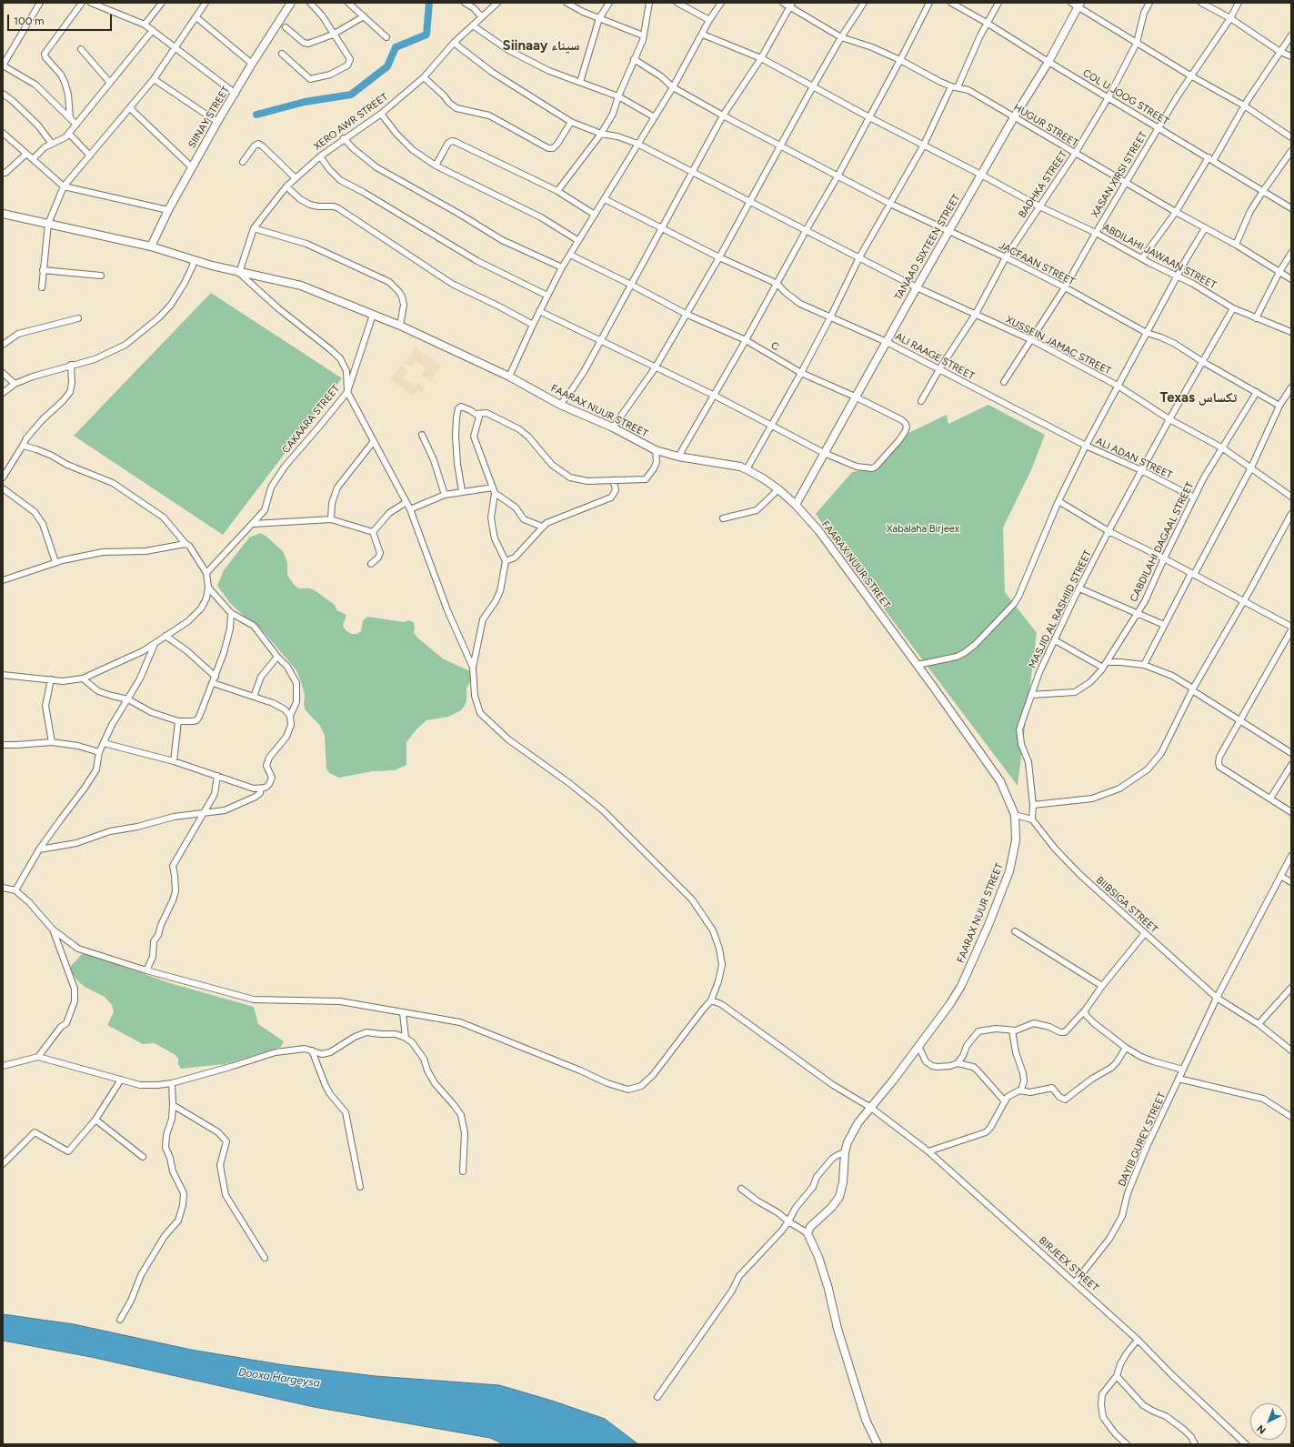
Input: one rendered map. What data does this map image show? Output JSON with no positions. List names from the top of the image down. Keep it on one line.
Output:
{"streets":{"main road":["SIINAY STREET","TANAAD SIXTEEN STREET","FAARAX NUUR STREET"],"street":["COL U JOOG STREET","XERO AWR STREET","HUGUR STREET","XASAN XIRSI STREET","BADHKA STREET","ABDILAHI JAWAAN STREET","JACFAAN STREET","XUSSEIN JAMAC STREET","C","ALI RAAGE STREET","CAKAARA STREET","ALI ADAN STREET","CABDILAHI DAGAAL STREET","MASJID AL RASHIID STREET","BIIBSIGA STREET","DAYIB GUREY STREET","BIRJEEX STREET"]},"crossings":[["COL U JOOG STREET","XASAN XIRSI STREET"],["COL U JOOG STREET","BADHKA STREET"],["COL U JOOG STREET","TANAAD SIXTEEN STREET"],["SIINAY STREET","FAARAX NUUR STREET"],["XERO AWR STREET","XUSSEIN JAMAC STREET"],["XERO AWR STREET","FAARAX NUUR STREET"],["XERO AWR STREET","CAKAARA STREET"],["HUGUR STREET","XASAN XIRSI STREET"],["HUGUR STREET","BADHKA STREET"],["HUGUR STREET","TANAAD SIXTEEN STREET"],["XASAN XIRSI STREET","ABDILAHI JAWAAN STREET"],["XASAN XIRSI STREET","JACFAAN STREET"],["XASAN XIRSI STREET","XUSSEIN JAMAC STREET"],["BADHKA STREET","ABDILAHI JAWAAN STREET"],["BADHKA STREET","JACFAAN STREET"],["BADHKA STREET","XUSSEIN JAMAC STREET"],["BADHKA STREET","ALI RAAGE STREET"],["TANAAD SIXTEEN STREET","ABDILAHI JAWAAN STREET"],["TANAAD SIXTEEN STREET","JACFAAN STREET"],["TANAAD SIXTEEN STREET","XUSSEIN JAMAC STREET"],["TANAAD SIXTEEN STREET","C"],["TANAAD SIXTEEN STREET","ALI RAAGE STREET"],["TANAAD SIXTEEN STREET","FAARAX NUUR STREET"],["ABDILAHI JAWAAN STREET","MASJID AL RASHIID STREET"],["JACFAAN STREET","CABDILAHI DAGAAL STREET"],["JACFAAN STREET","MASJID AL RASHIID STREET"],["XUSSEIN JAMAC STREET","CABDILAHI DAGAAL STREET"],["XUSSEIN JAMAC STREET","MASJID AL RASHIID STREET"],["ALI RAAGE STREET","ALI ADAN STREET"],["FAARAX NUUR STREET","CAKAARA STREET"],["FAARAX NUUR STREET","BIRJEEX STREET"],["ALI ADAN STREET","CABDILAHI DAGAAL STREET"],["ALI ADAN STREET","MASJID AL RASHIID STREET"],["CABDILAHI DAGAAL STREET","MASJID AL RASHIID STREET"],["MASJID AL RASHIID STREET","BIIBSIGA STREET"],["BIIBSIGA STREET","DAYIB GUREY STREET"],["DAYIB GUREY STREET","BIRJEEX STREET"]],"districts":["Siinaay سيناء","Texas تكساس"],"water":["Dooxa Hargeysa"],"parks":["Xabalaha Birjeex"],"scale_bar":"100 m","north":"bottom left"}
